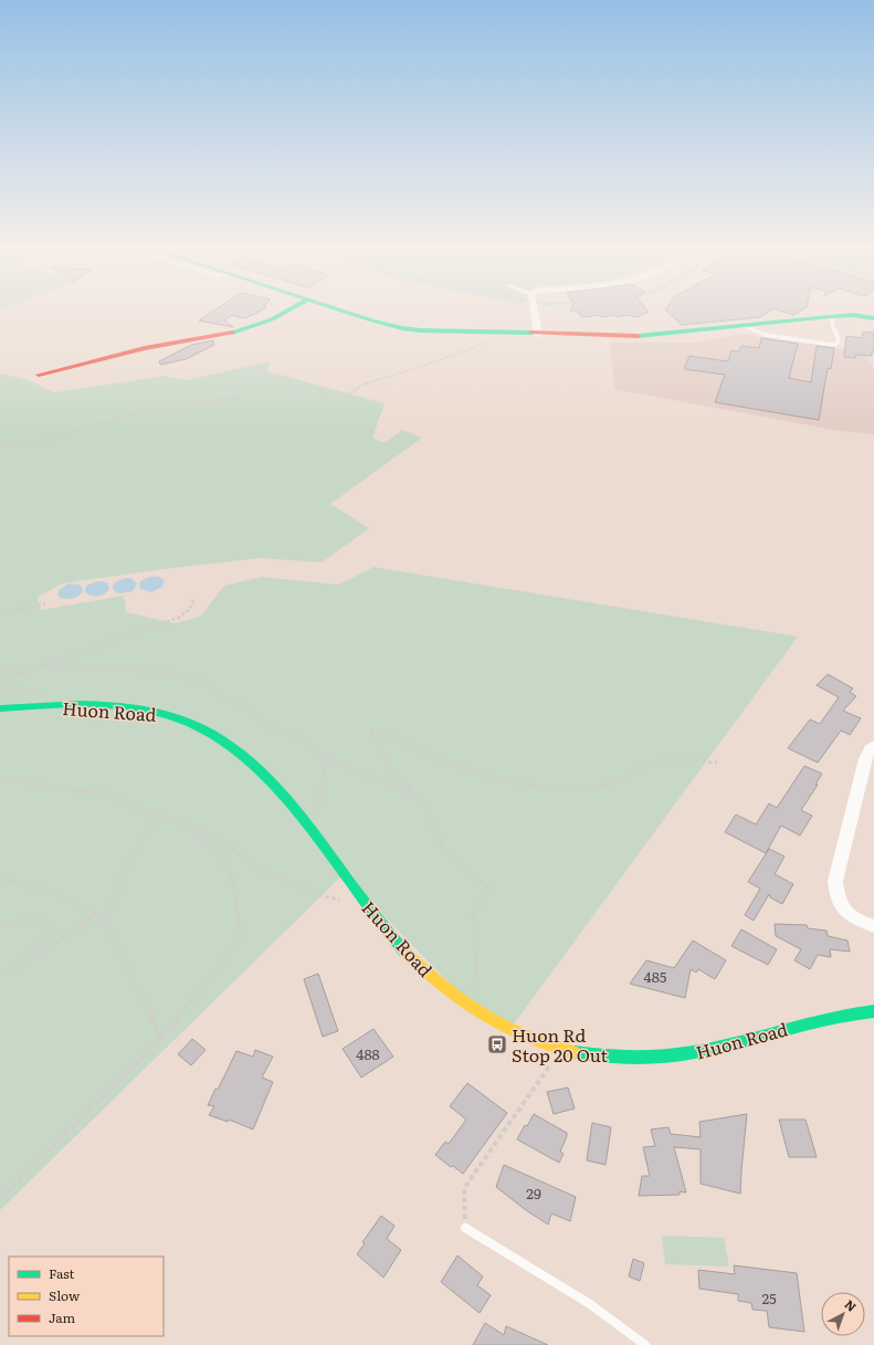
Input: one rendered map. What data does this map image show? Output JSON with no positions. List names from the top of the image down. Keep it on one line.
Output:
{"streets":{"street":["Huon Road"]},"places":{"bus stop":["Huon Rd Stop 20 Out"]},"house_numbers":["485","488","29","25"],"legend":["Fast","Slow","Jam"],"north":"top right"}
